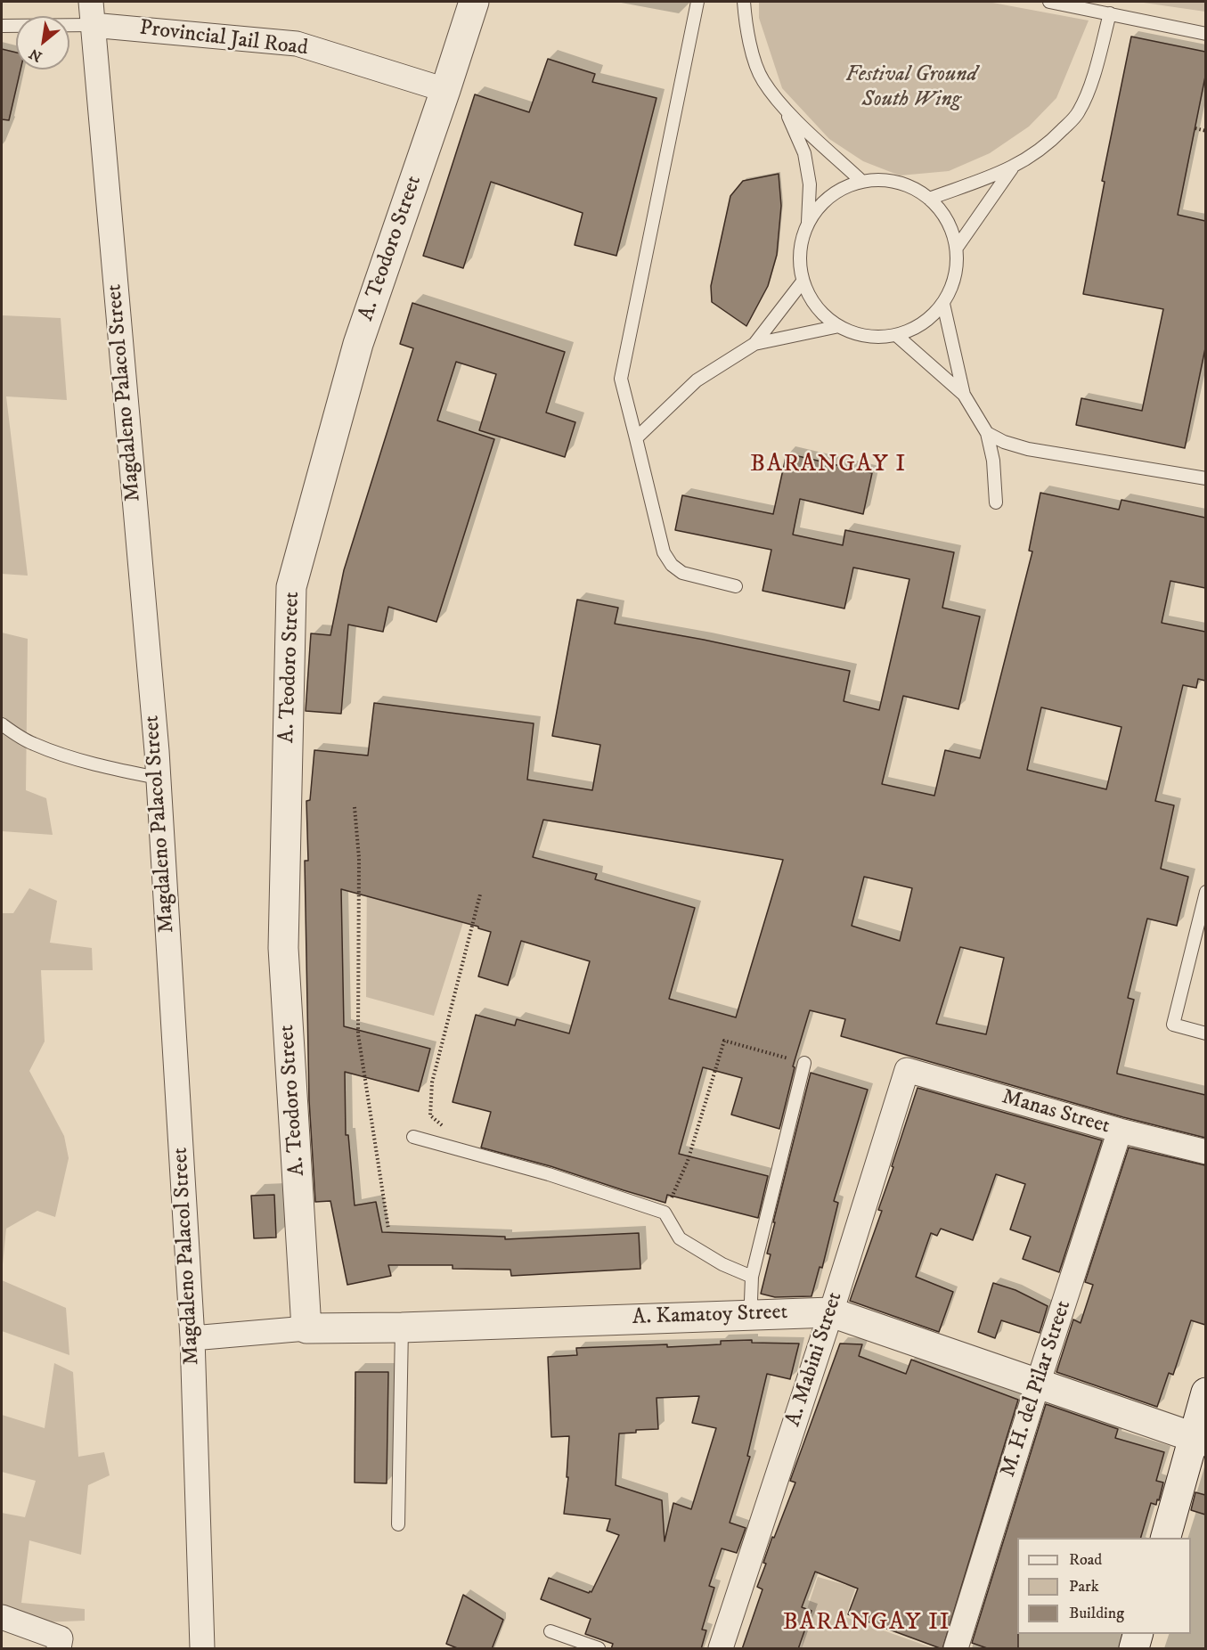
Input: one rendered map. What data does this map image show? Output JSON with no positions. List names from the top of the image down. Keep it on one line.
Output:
{"streets":{"street":["Provincial Jail Road","A. Teodoro Street","Magdaleno Palacol Street","Manas Street","A. Kamatoy Street","A. Mabini Street","M. H. del Pilar Street"]},"crossings":[["Provincial Jail Road","A. Teodoro Street"],["Provincial Jail Road","Magdaleno Palacol Street"],["A. Teodoro Street","A. Kamatoy Street"],["Magdaleno Palacol Street","A. Kamatoy Street"],["Manas Street","A. Mabini Street"],["Manas Street","M. H. del Pilar Street"],["A. Kamatoy Street","A. Mabini Street"],["A. Kamatoy Street","M. H. del Pilar Street"]],"districts":["BARANGAY I","BARANGAY II"],"parks":["Festival Ground South Wing"],"legend":["Road","Park","Building"],"north":"bottom left"}
